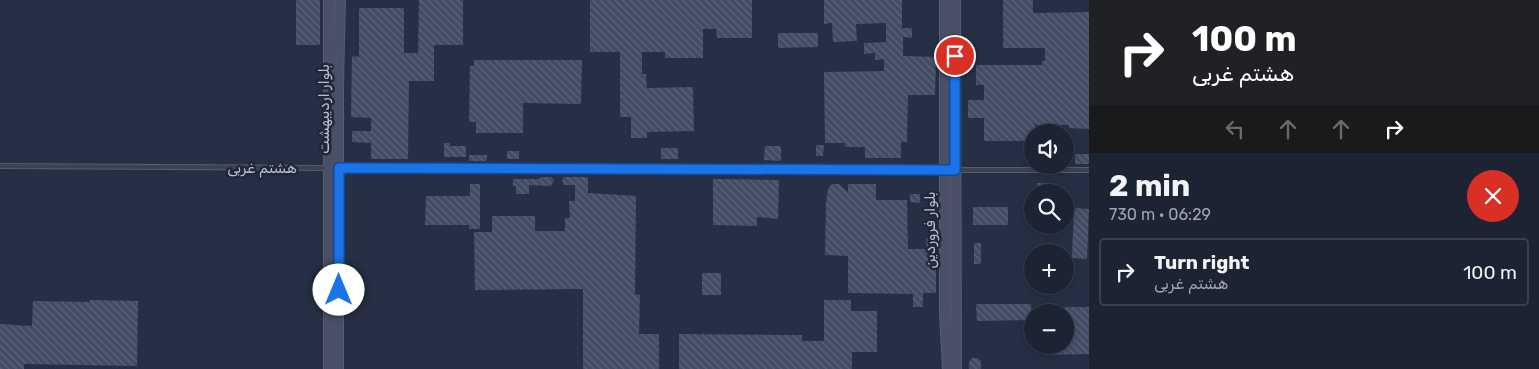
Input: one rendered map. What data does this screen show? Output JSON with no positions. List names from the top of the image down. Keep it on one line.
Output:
{"streets":{"street":["بلوار اردیبهشت","بلوار فروردین"],"lane":["هشتم غربی"]},"crossings":[["بلوار اردیبهشت","هشتم غربی"],["هشتم غربی","بلوار فروردین"]],"page":{"turn":["100 m","هشتم غربی"],"map_buttons":["+","−"],"heading":["2 min","730 m · 06:29"],"list":[{"name":"Turn right","note":"هشتم غربی","value":"100 m"}]}}
